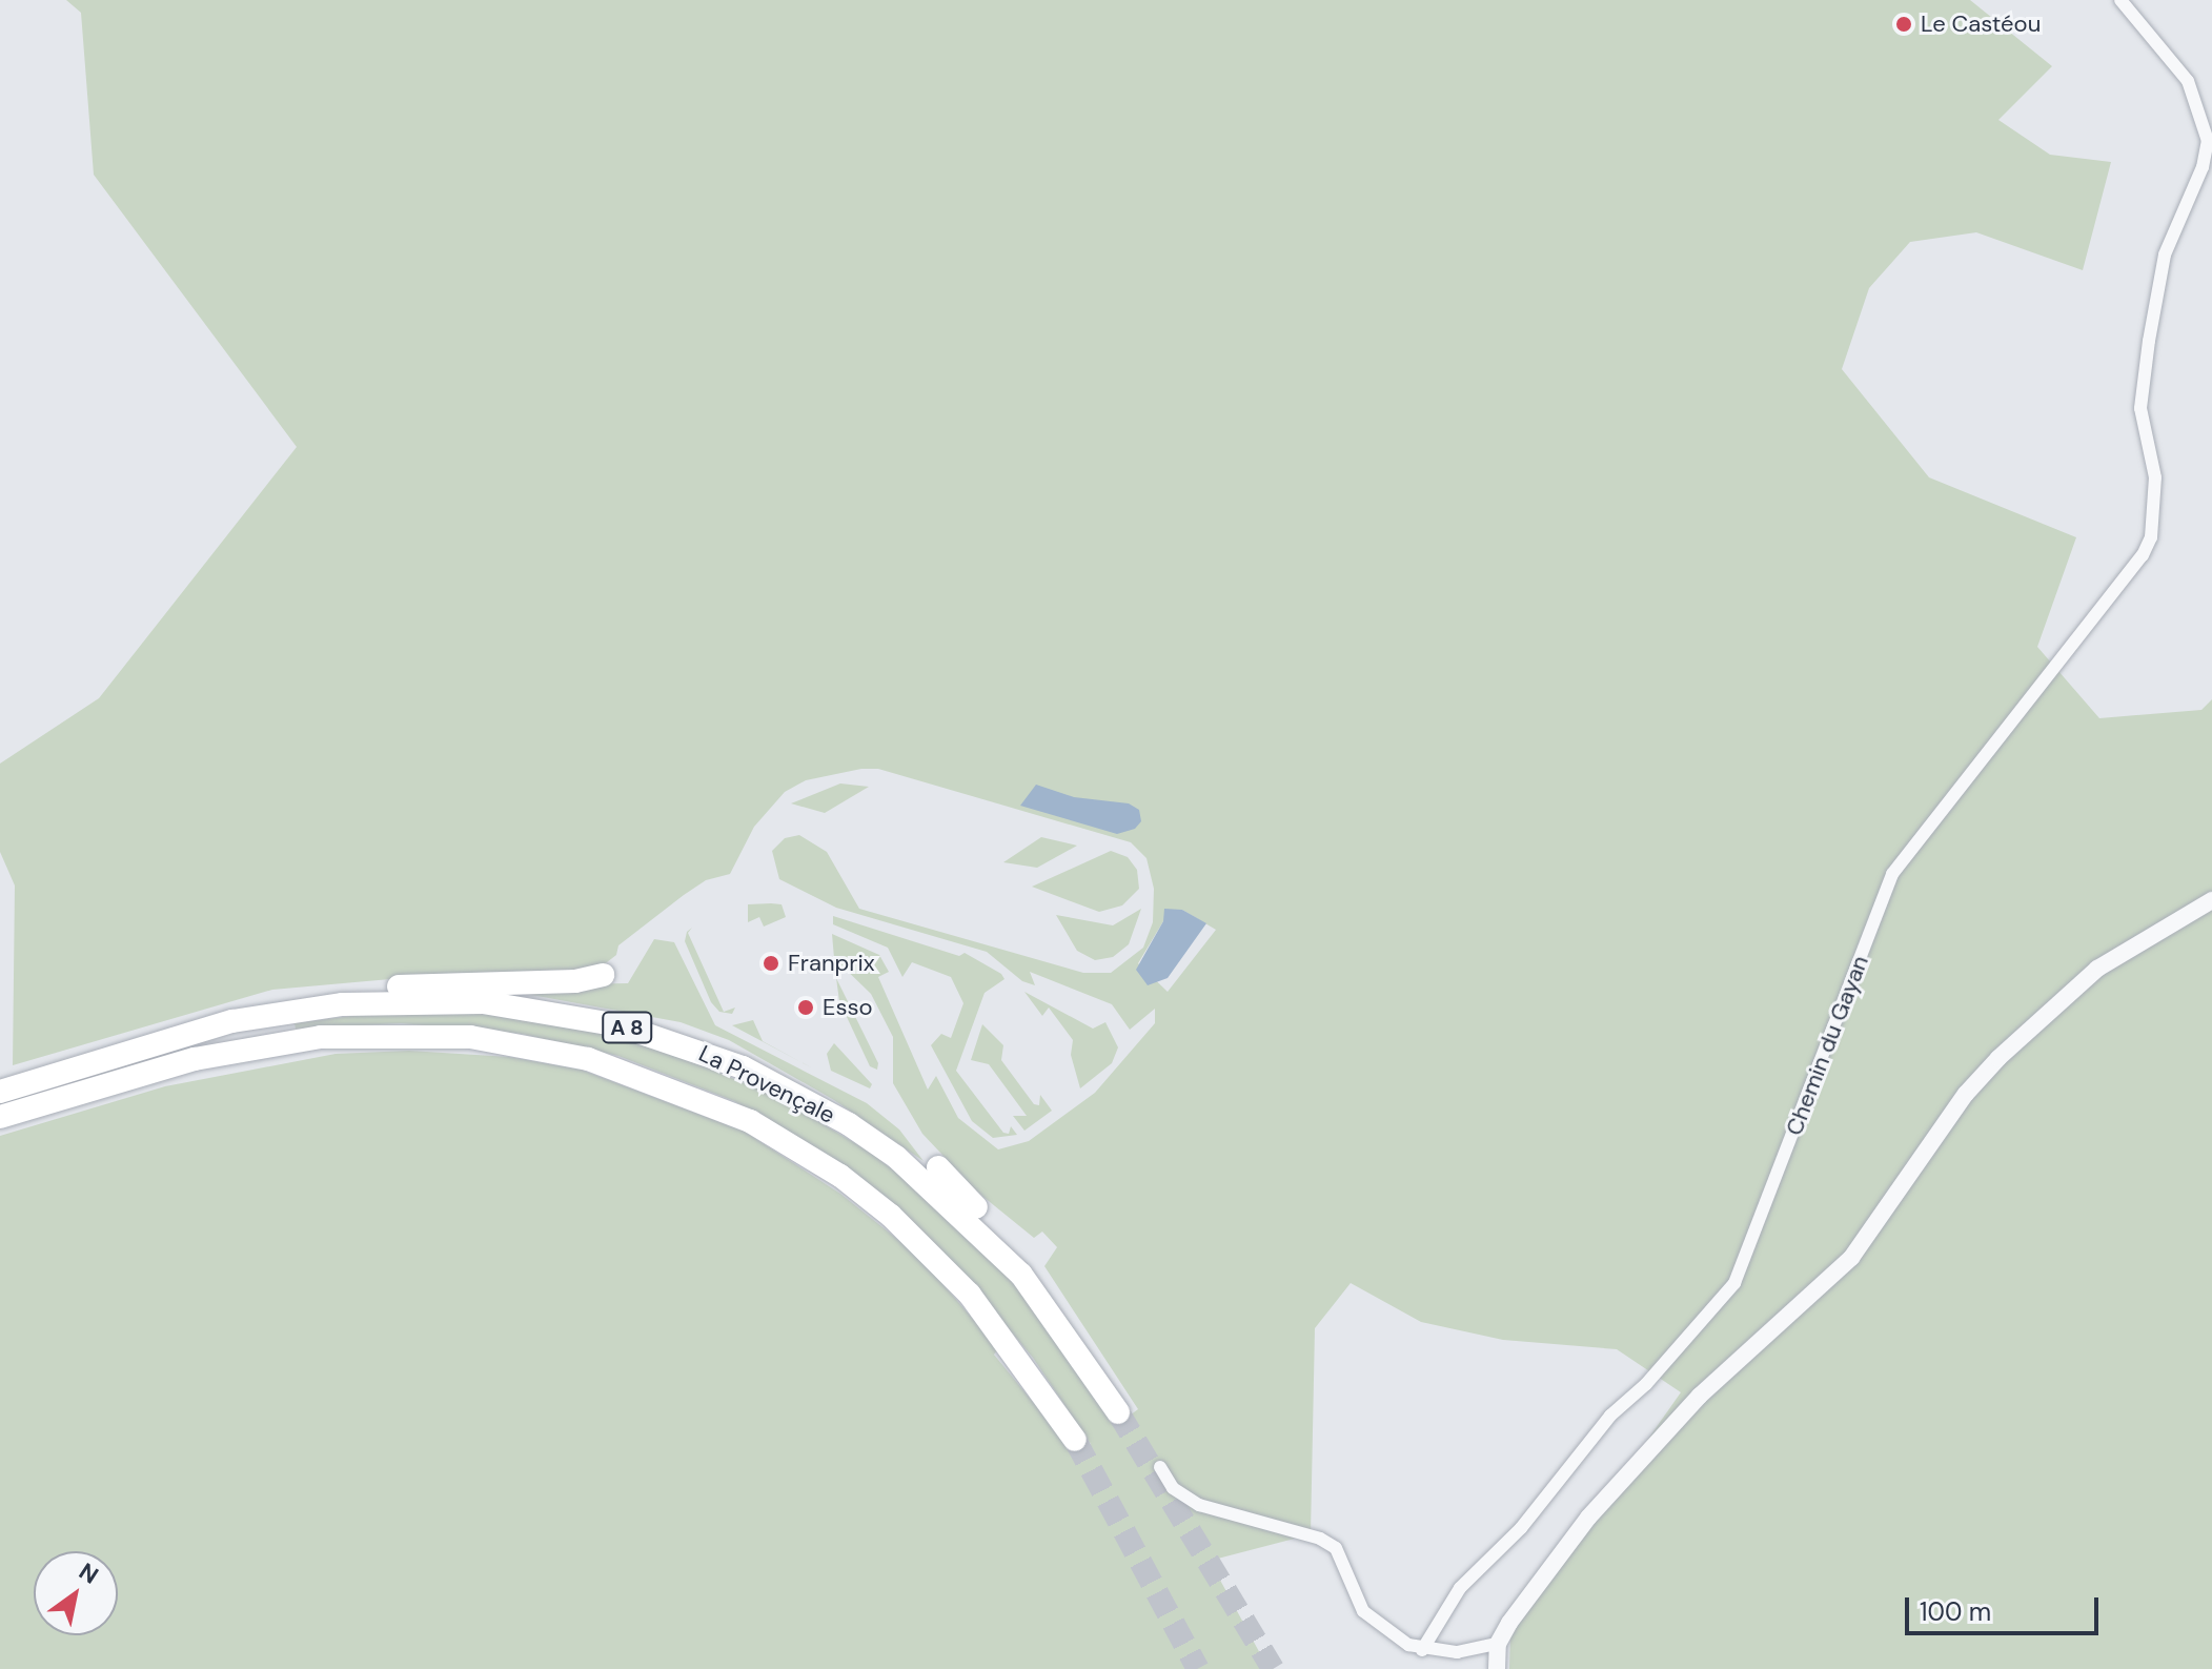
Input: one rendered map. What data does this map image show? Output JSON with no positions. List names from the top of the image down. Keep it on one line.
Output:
{"streets":{"highway":["A 8","La Provençale"],"street":["Chemin du Gayan"]},"places":["Le Castéou","Franprix","Esso"],"scale_bar":"100 m","north":"top right"}
